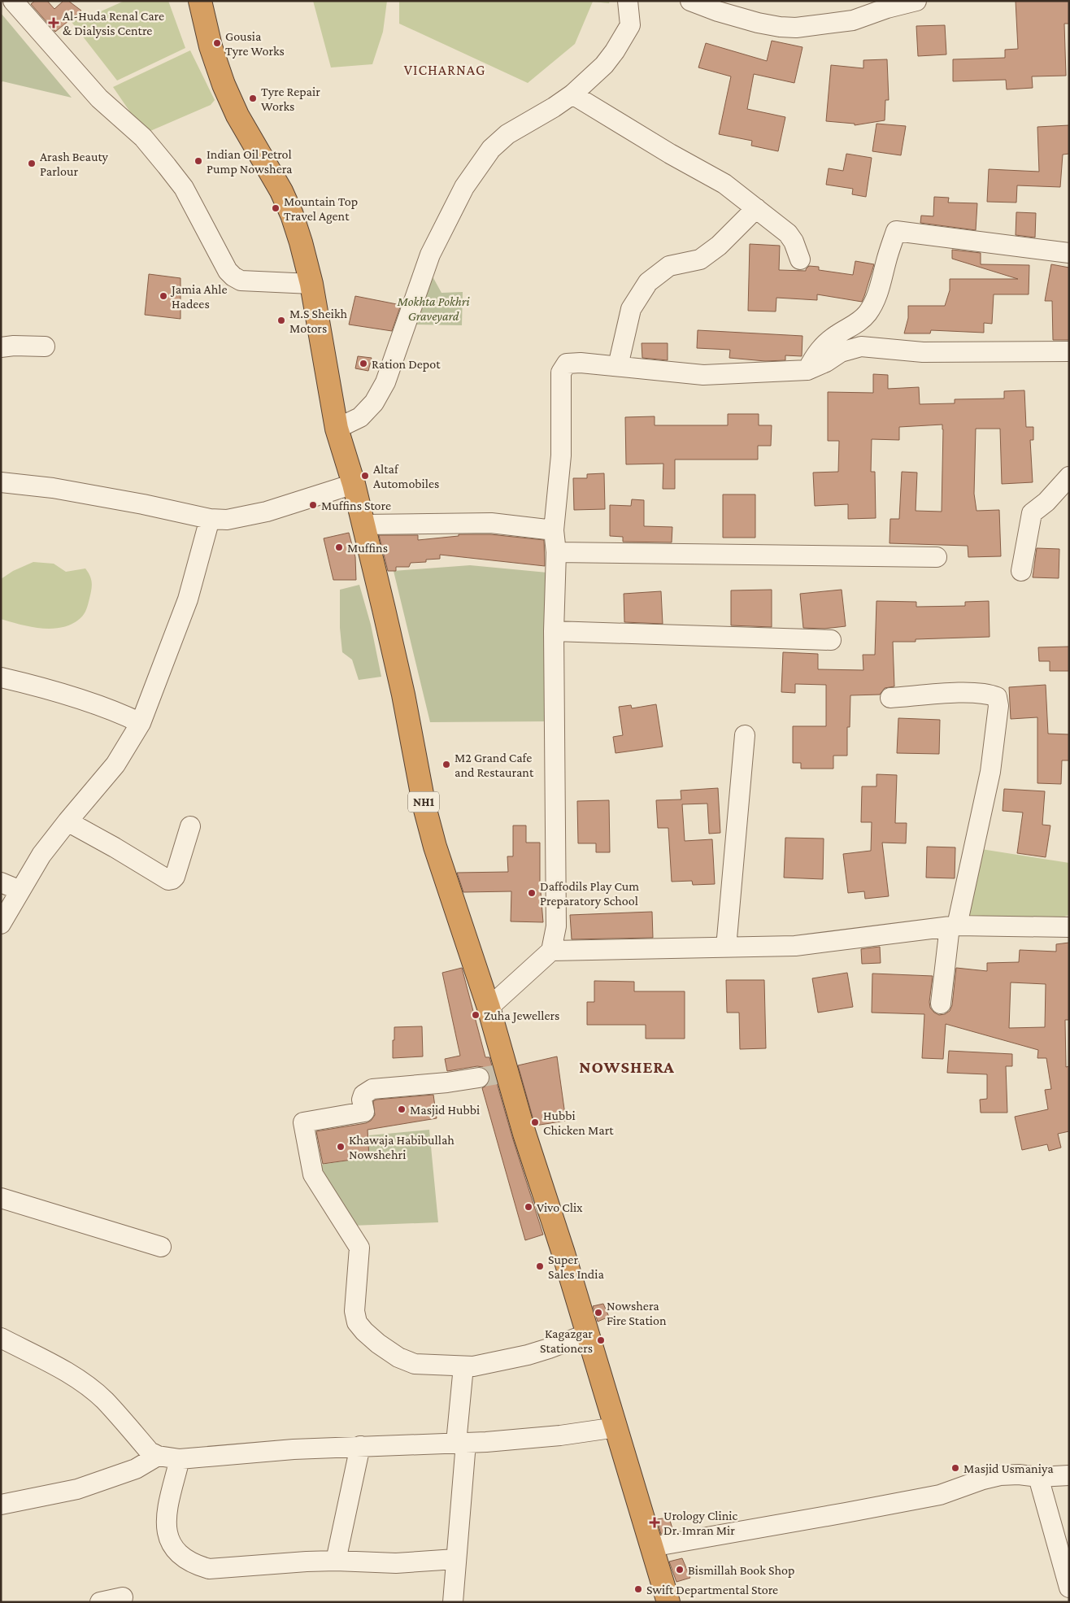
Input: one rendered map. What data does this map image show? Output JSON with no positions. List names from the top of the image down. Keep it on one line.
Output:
{"streets":{"highway":["NH1"]},"districts":["VICHARNAG","NOWSHERA"],"parks":["Mokhta Pokhri Graveyard"],"places":{"health":["Al-Huda Renal Care & Dialysis Centre","Urology Clinic Dr. Imran Mir"],"other":["Gousia Tyre Works","Tyre Repair Works","Indian Oil Petrol Pump Nowshera","Arash Beauty Parlour","Mountain Top Travel Agent","Jamia Ahle Hadees","M.S Sheikh Motors","Ration Depot","Altaf Automobiles","Muffins Store","Muffins","M2 Grand Cafe and Restaurant","Daffodils Play Cum Preparatory School","Zuha Jewellers","Masjid Hubbi","Hubbi Chicken Mart","Khawaja Habibullah Nowshehri","Vivo Clix","Super Sales India","Nowshera Fire Station","Kagazgar Stationers","Masjid Usmaniya","Bismillah Book Shop","Swift Departmental Store"]}}
